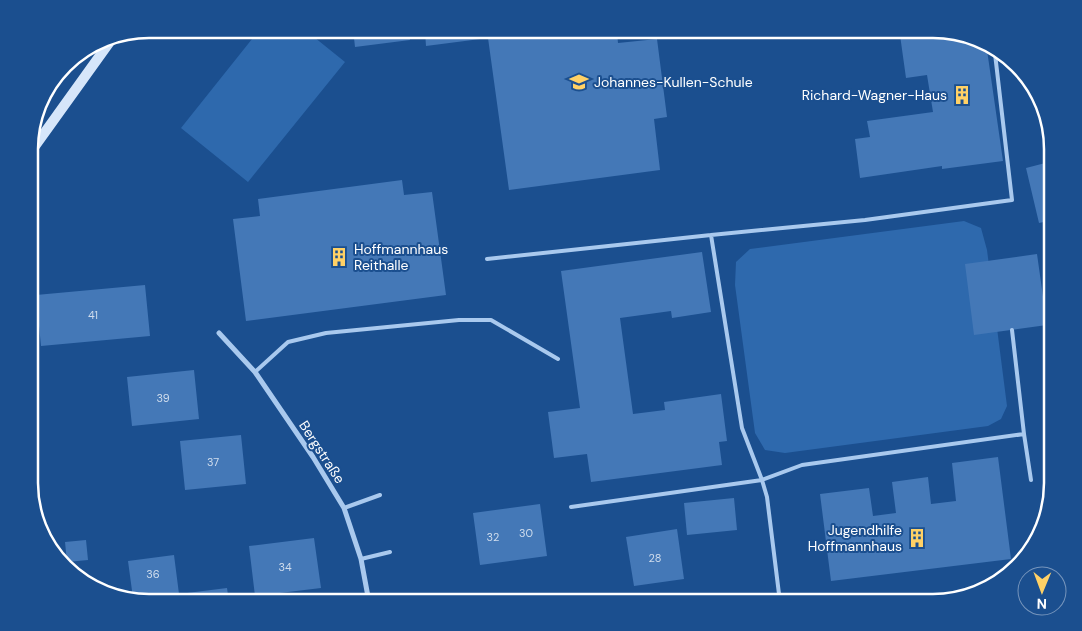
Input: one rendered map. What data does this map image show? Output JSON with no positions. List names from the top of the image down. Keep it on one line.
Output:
{"streets":{"street":["Bergstraße"]},"places":{"school or university":["Johannes-Kullen-Schule"],"building":["Richard-Wagner-Haus","Hoffmannhaus Reithalle","Jugendhilfe Hoffmannhaus"]},"house_numbers":["41","39","37","30","32","28","34","36"],"north":"bottom"}
